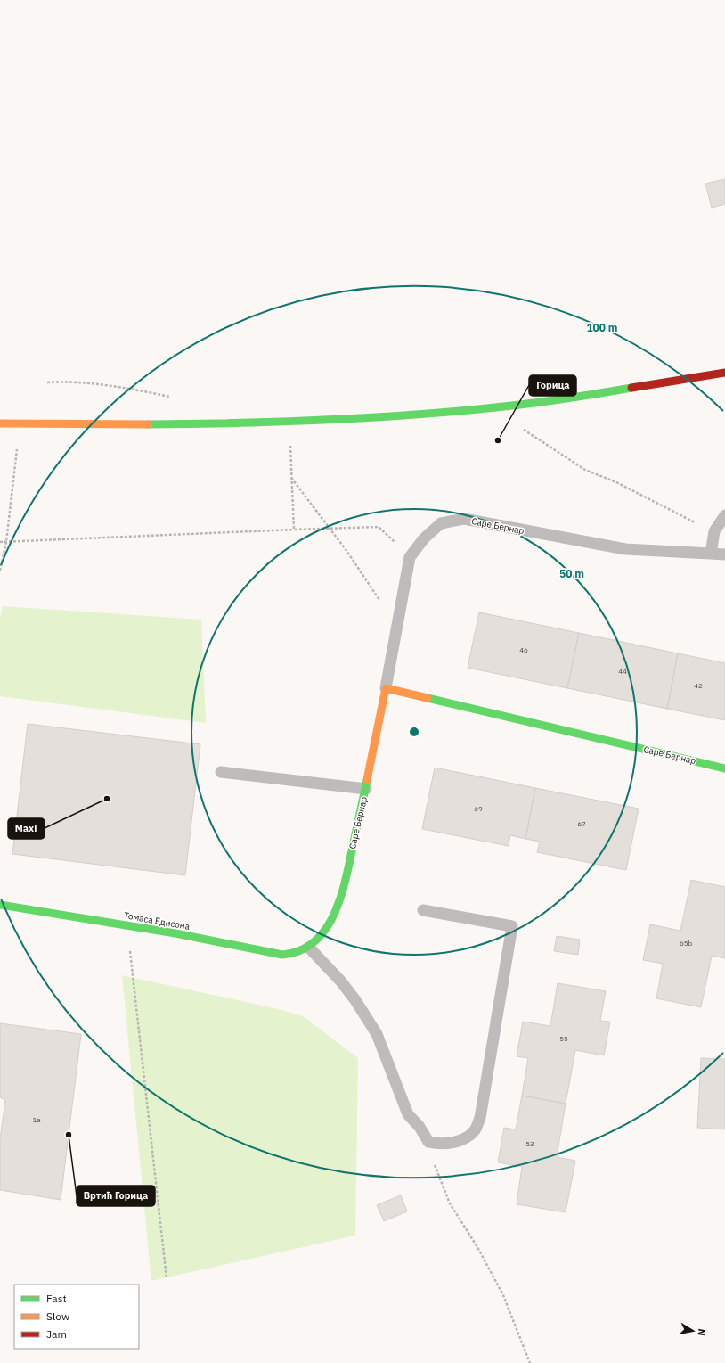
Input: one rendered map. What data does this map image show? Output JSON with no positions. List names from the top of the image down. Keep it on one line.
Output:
{"streets":{"street":["Саре Бернар","Томаса Едисона"]},"crossings":[["Саре Бернар","Томаса Едисона"]],"places":["Горица","Maxi","Вртић Горица"],"house_numbers":["46","44","42","69","67","65b","55","1a","53"],"legend":["Fast","Slow","Jam"],"north":"right","rings":["100 m","50 m"]}
